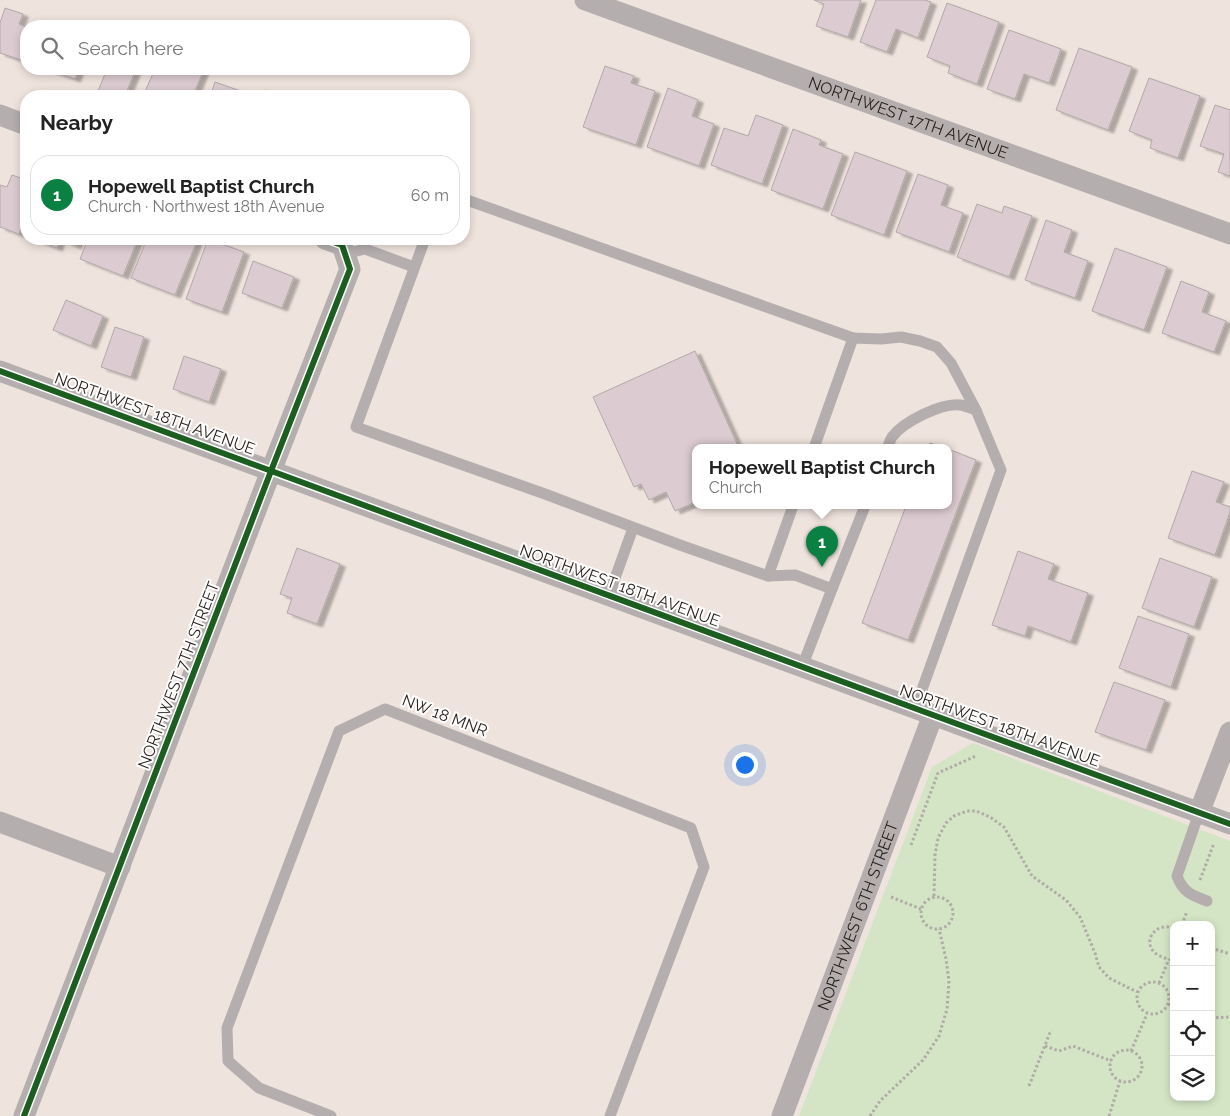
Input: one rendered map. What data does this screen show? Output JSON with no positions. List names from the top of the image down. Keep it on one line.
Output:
{"streets":{"street":["NORTHWEST 17TH AVENUE","NORTHWEST 18TH AVENUE","NORTHWEST 7TH STREET","NORTHWEST 6TH STREET"],"lane":["NW 18 MNR"]},"crossings":[["NORTHWEST 18TH AVENUE","NORTHWEST 7TH STREET"],["NORTHWEST 18TH AVENUE","NORTHWEST 6TH STREET"]],"page":{"search":"Search here","heading":"Nearby","list":[{"mark":"1","name":"Hopewell Baptist Church","note":"Church · Northwest 18th Avenue","value":"60 m"}],"popup":["Hopewell Baptist Church","Church"],"pins":"1","map_buttons":["+","−"]}}
